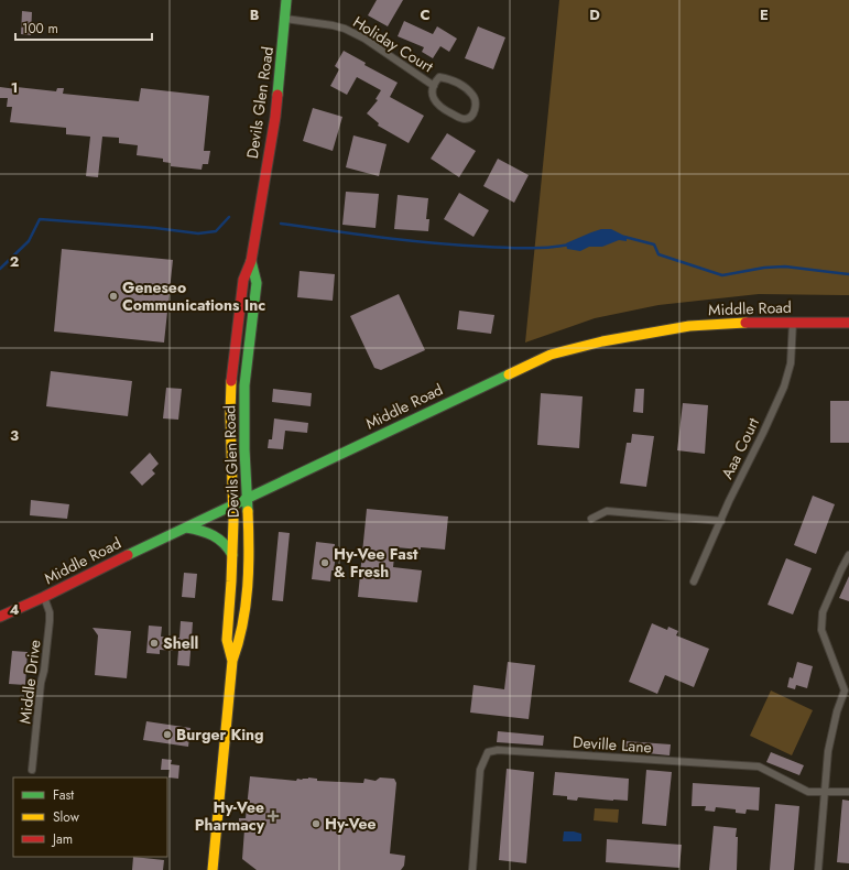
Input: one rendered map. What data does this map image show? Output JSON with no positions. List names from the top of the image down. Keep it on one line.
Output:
{"streets":{"main road":["Devils Glen Road","Middle Road"],"street":["Holiday Court","Aaa Court","Middle Drive","Deville Lane"]},"crossings":[["Holiday Court","Devils Glen Road"],["Devils Glen Road","Middle Road"],["Middle Road","Aaa Court"],["Middle Road","Middle Drive"]],"places":{"other":["Geneseo Communications Inc","Hy-Vee Fast & Fresh","Shell","Burger King","Hy-Vee"],"health":["Hy-Vee Pharmacy"]},"legend":["Fast","Slow","Jam"],"scale_bar":"100 m","grid":{"columns":["B","C","D","E"],"rows":["1","2","3","4"]}}
